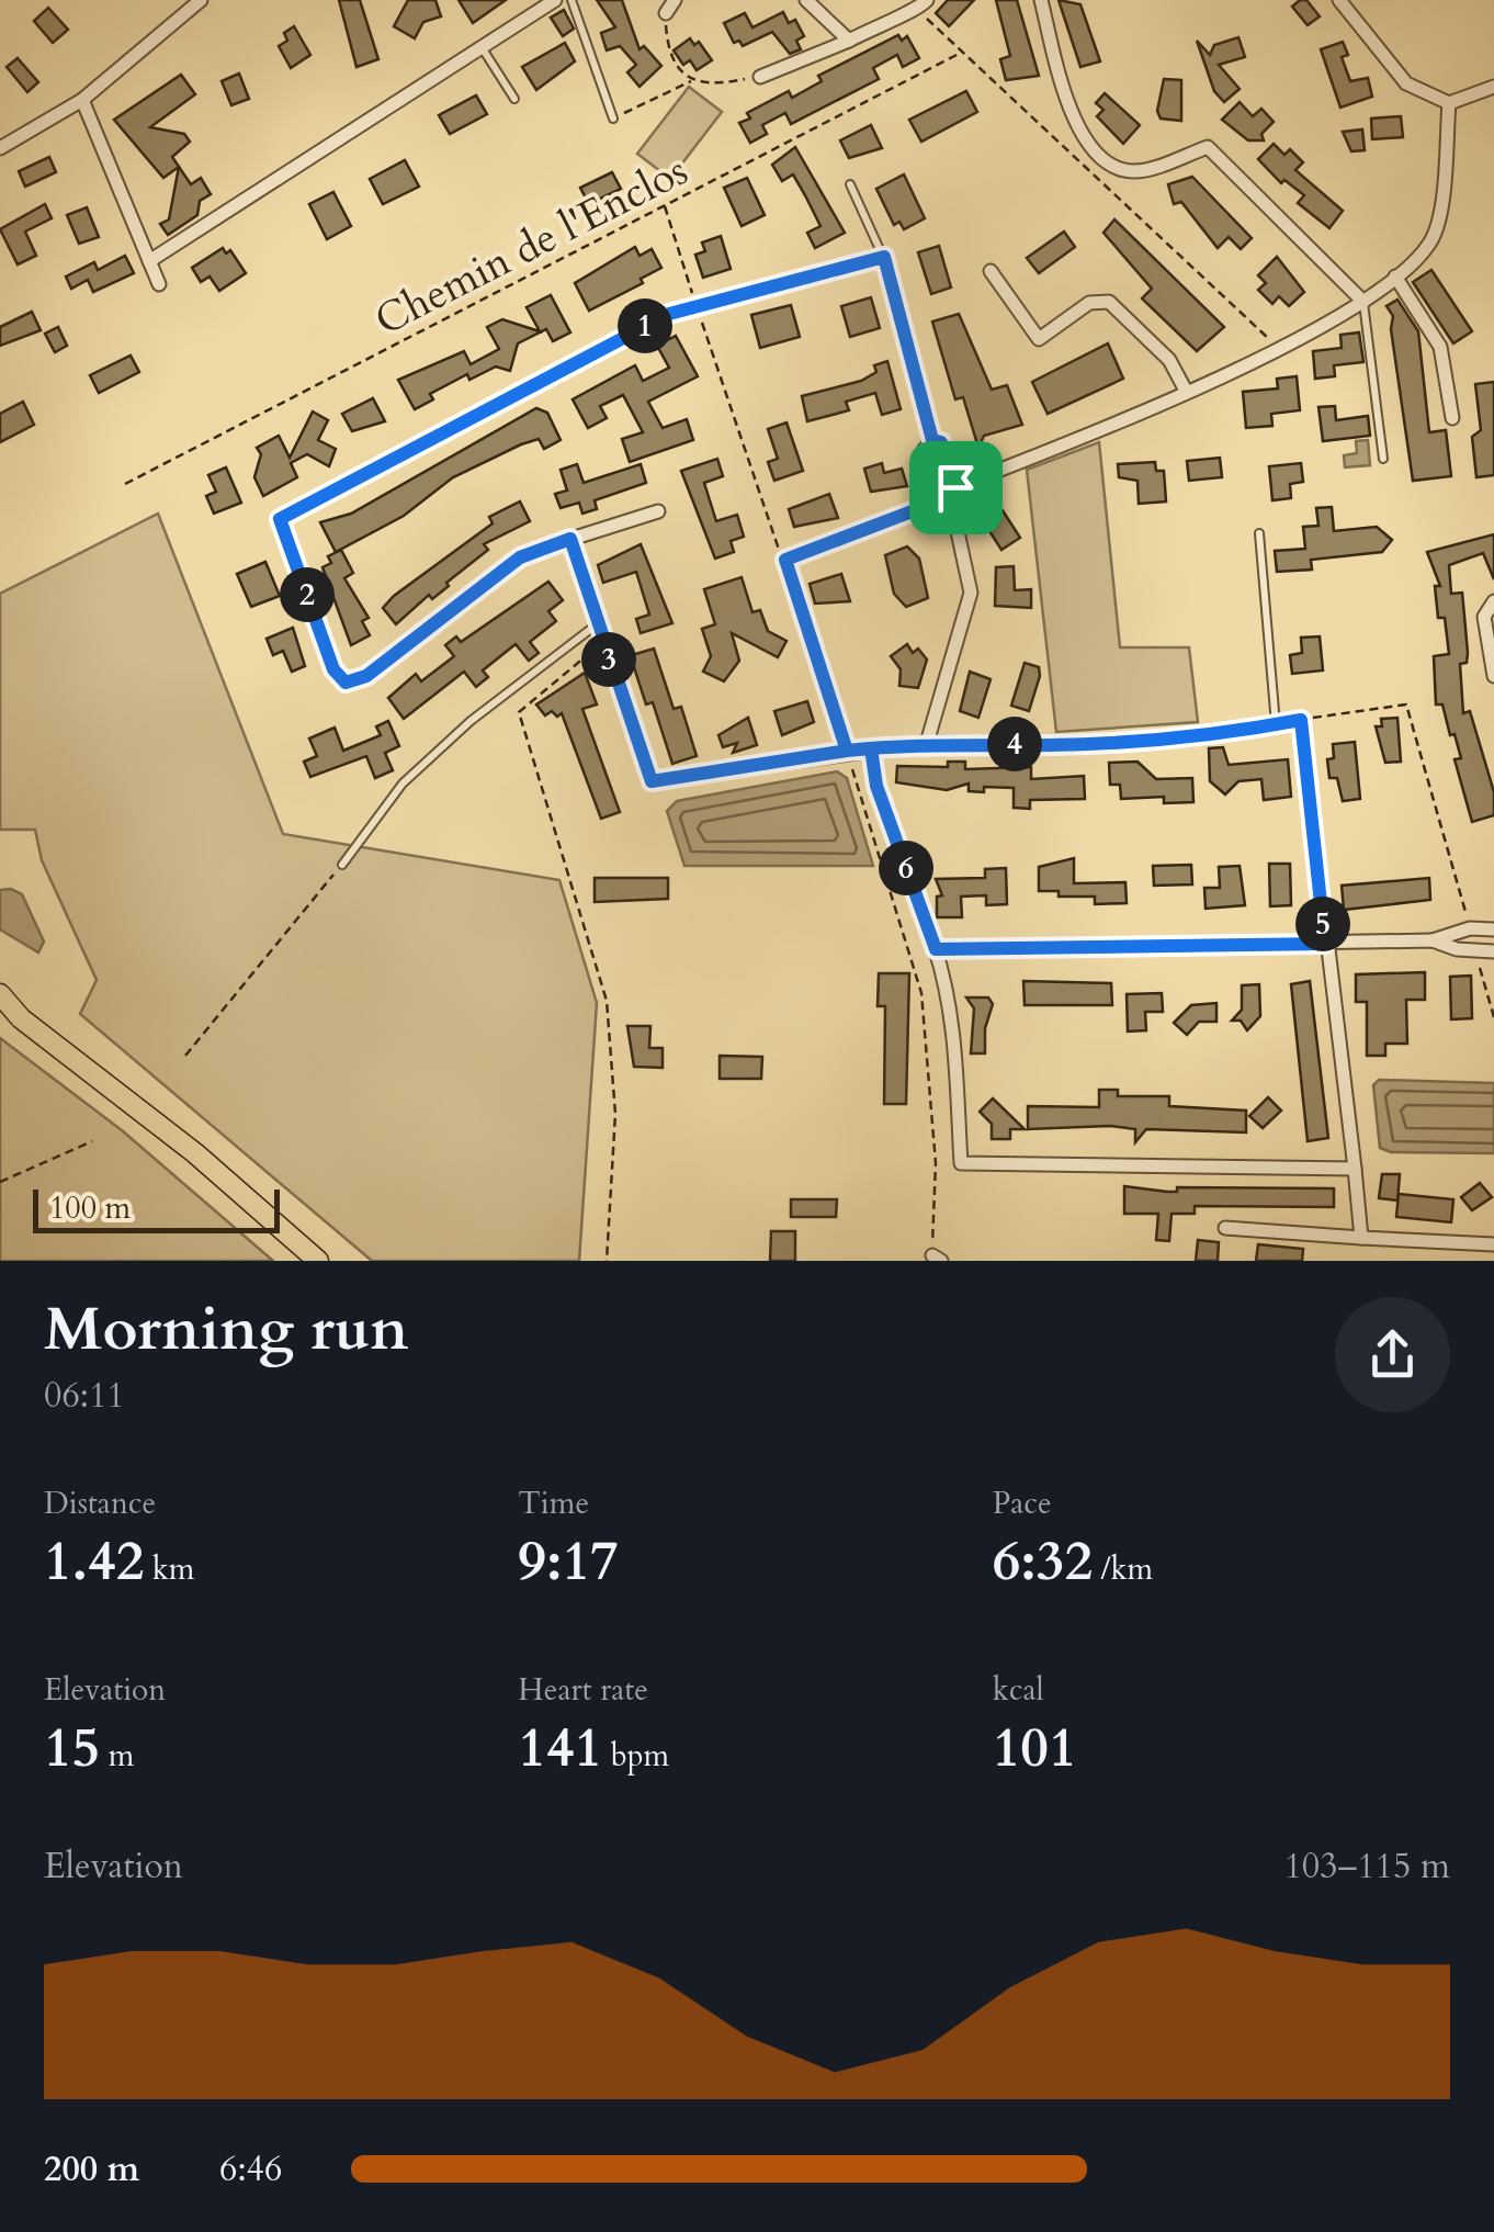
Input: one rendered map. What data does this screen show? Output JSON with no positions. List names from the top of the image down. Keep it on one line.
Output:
{"streets":{"path":["Chemin de l'Enclos"]},"scale_bar":"100 m","page":{"pins":["1","2","3","4","6","5"],"scale":"100 m","heading":["Morning run","06:11"],"stats":[["Distance","1.42 km"],["Time","9:17"],["Pace","6:32 /km"],["Elevation","15 m"],["Heart rate","141 bpm"],["kcal","101"]],"chart":["Elevation","103–115 m"],"list":[{"name":"200 m","note":"6:46"}]}}
